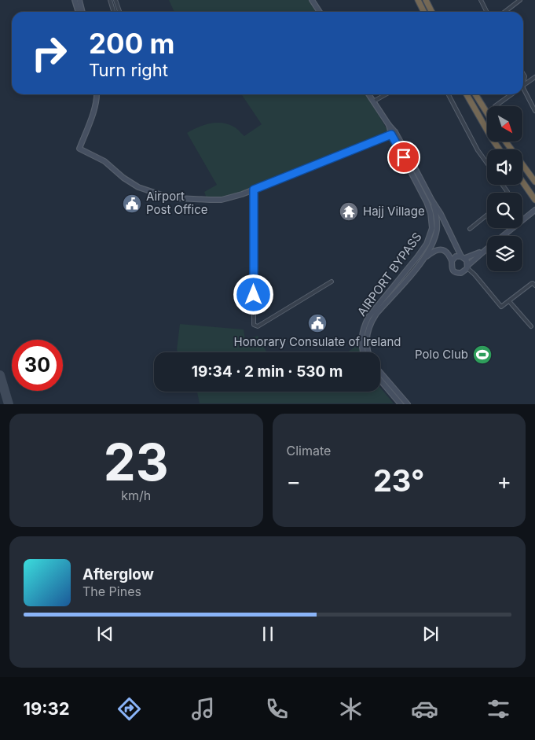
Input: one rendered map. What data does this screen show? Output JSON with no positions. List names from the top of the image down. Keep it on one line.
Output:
{"streets":{"main road":["AIRPORT BYPASS"]},"places":{"public building":["Airport Post Office","Honorary Consulate of Ireland"],"temple":["Hajj Village"],"sports":["Polo Club"]},"north":"bottom right","page":{"turn":["200 m","Turn right"],"limit":"30","trip":"19:34 · 2 min · 530 m","tile":[["23","km/h"],"Climate"],"heat":["−","23°","+"],"song":["Afterglow","The Pines"],"tabs":"19:32"}}
